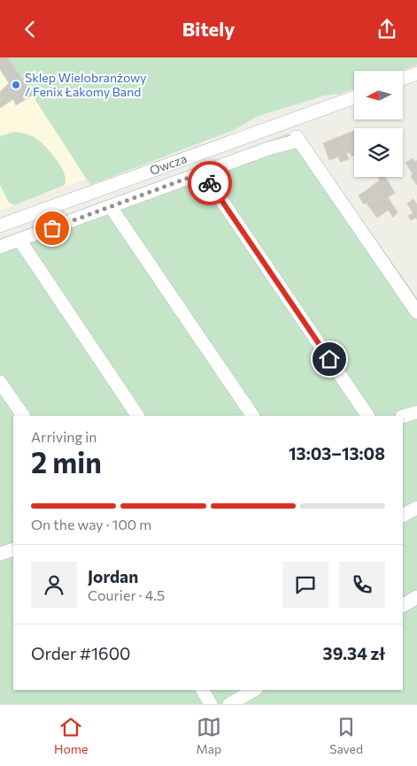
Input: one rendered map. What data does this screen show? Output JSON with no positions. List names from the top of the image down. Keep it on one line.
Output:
{"streets":{"street":["Owcza"]},"places":["Sklep Wielobranżowy / Fenix Łakomy Band"],"north":"left","page":{"header":"Bitely","heading":["2 min","Arriving in","13:03–13:08"],"panel":["Jordan","Courier · 4.5","Order #1600","39.34 zł"],"bar":"On the way · 100 m","tabs":["Home","Map","Saved"]}}
